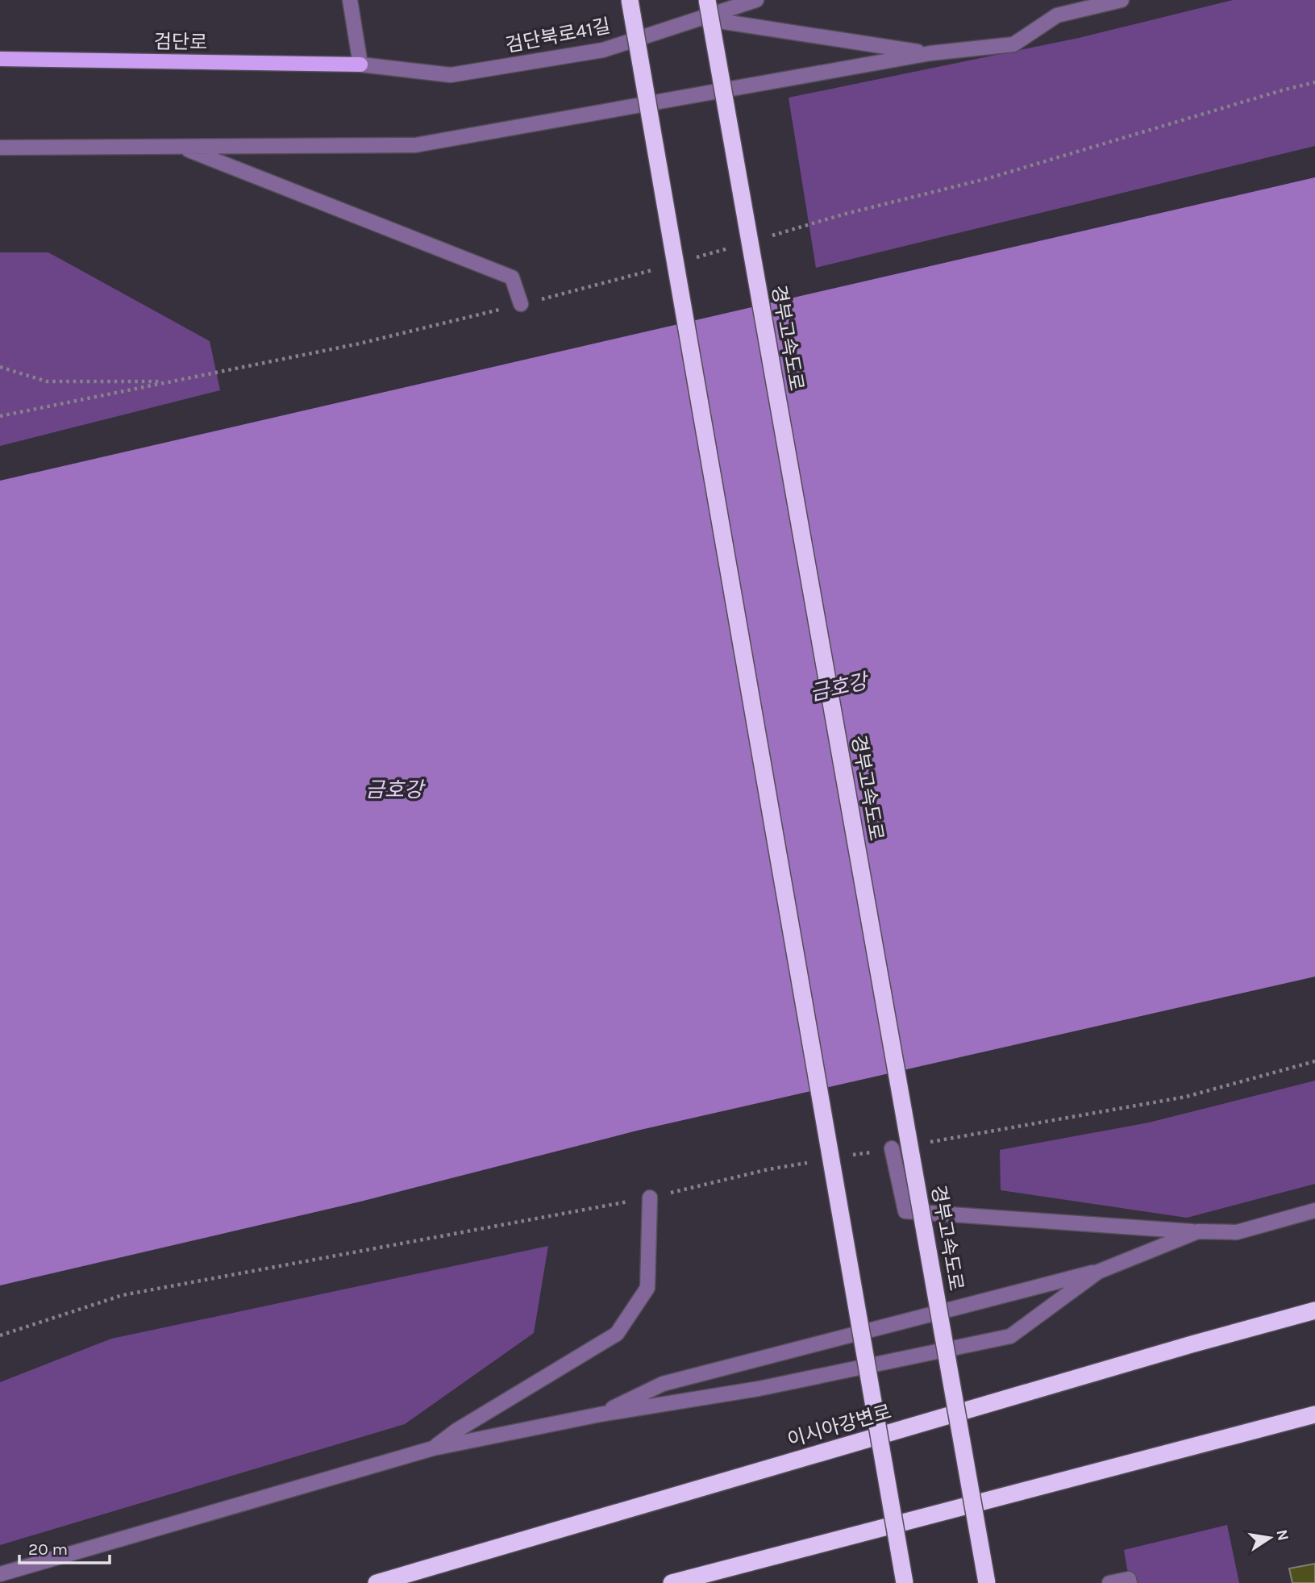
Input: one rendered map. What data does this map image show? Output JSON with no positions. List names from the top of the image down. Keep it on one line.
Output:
{"streets":{"highway":["경부고속도로","이시아강변로"],"main road":["검단로"],"street":["검단북로41길"]},"crossings":[["검단북로41길","검단로"]],"water":["금호강"],"scale_bar":"20 m","north":"right"}
